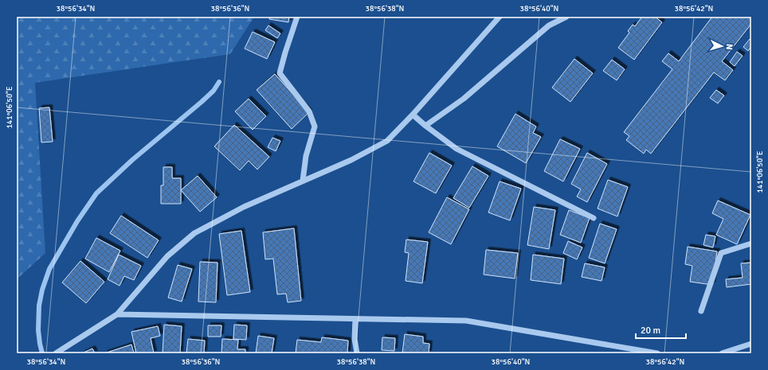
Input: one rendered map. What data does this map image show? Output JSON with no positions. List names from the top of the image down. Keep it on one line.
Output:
{"scale_bar":"20 m","north":"right","coordinates":["38°56'34\"N","38°56'36\"N","38°56'38\"N","38°56'40\"N","38°56'42\"N","141°06'50\"E"]}
